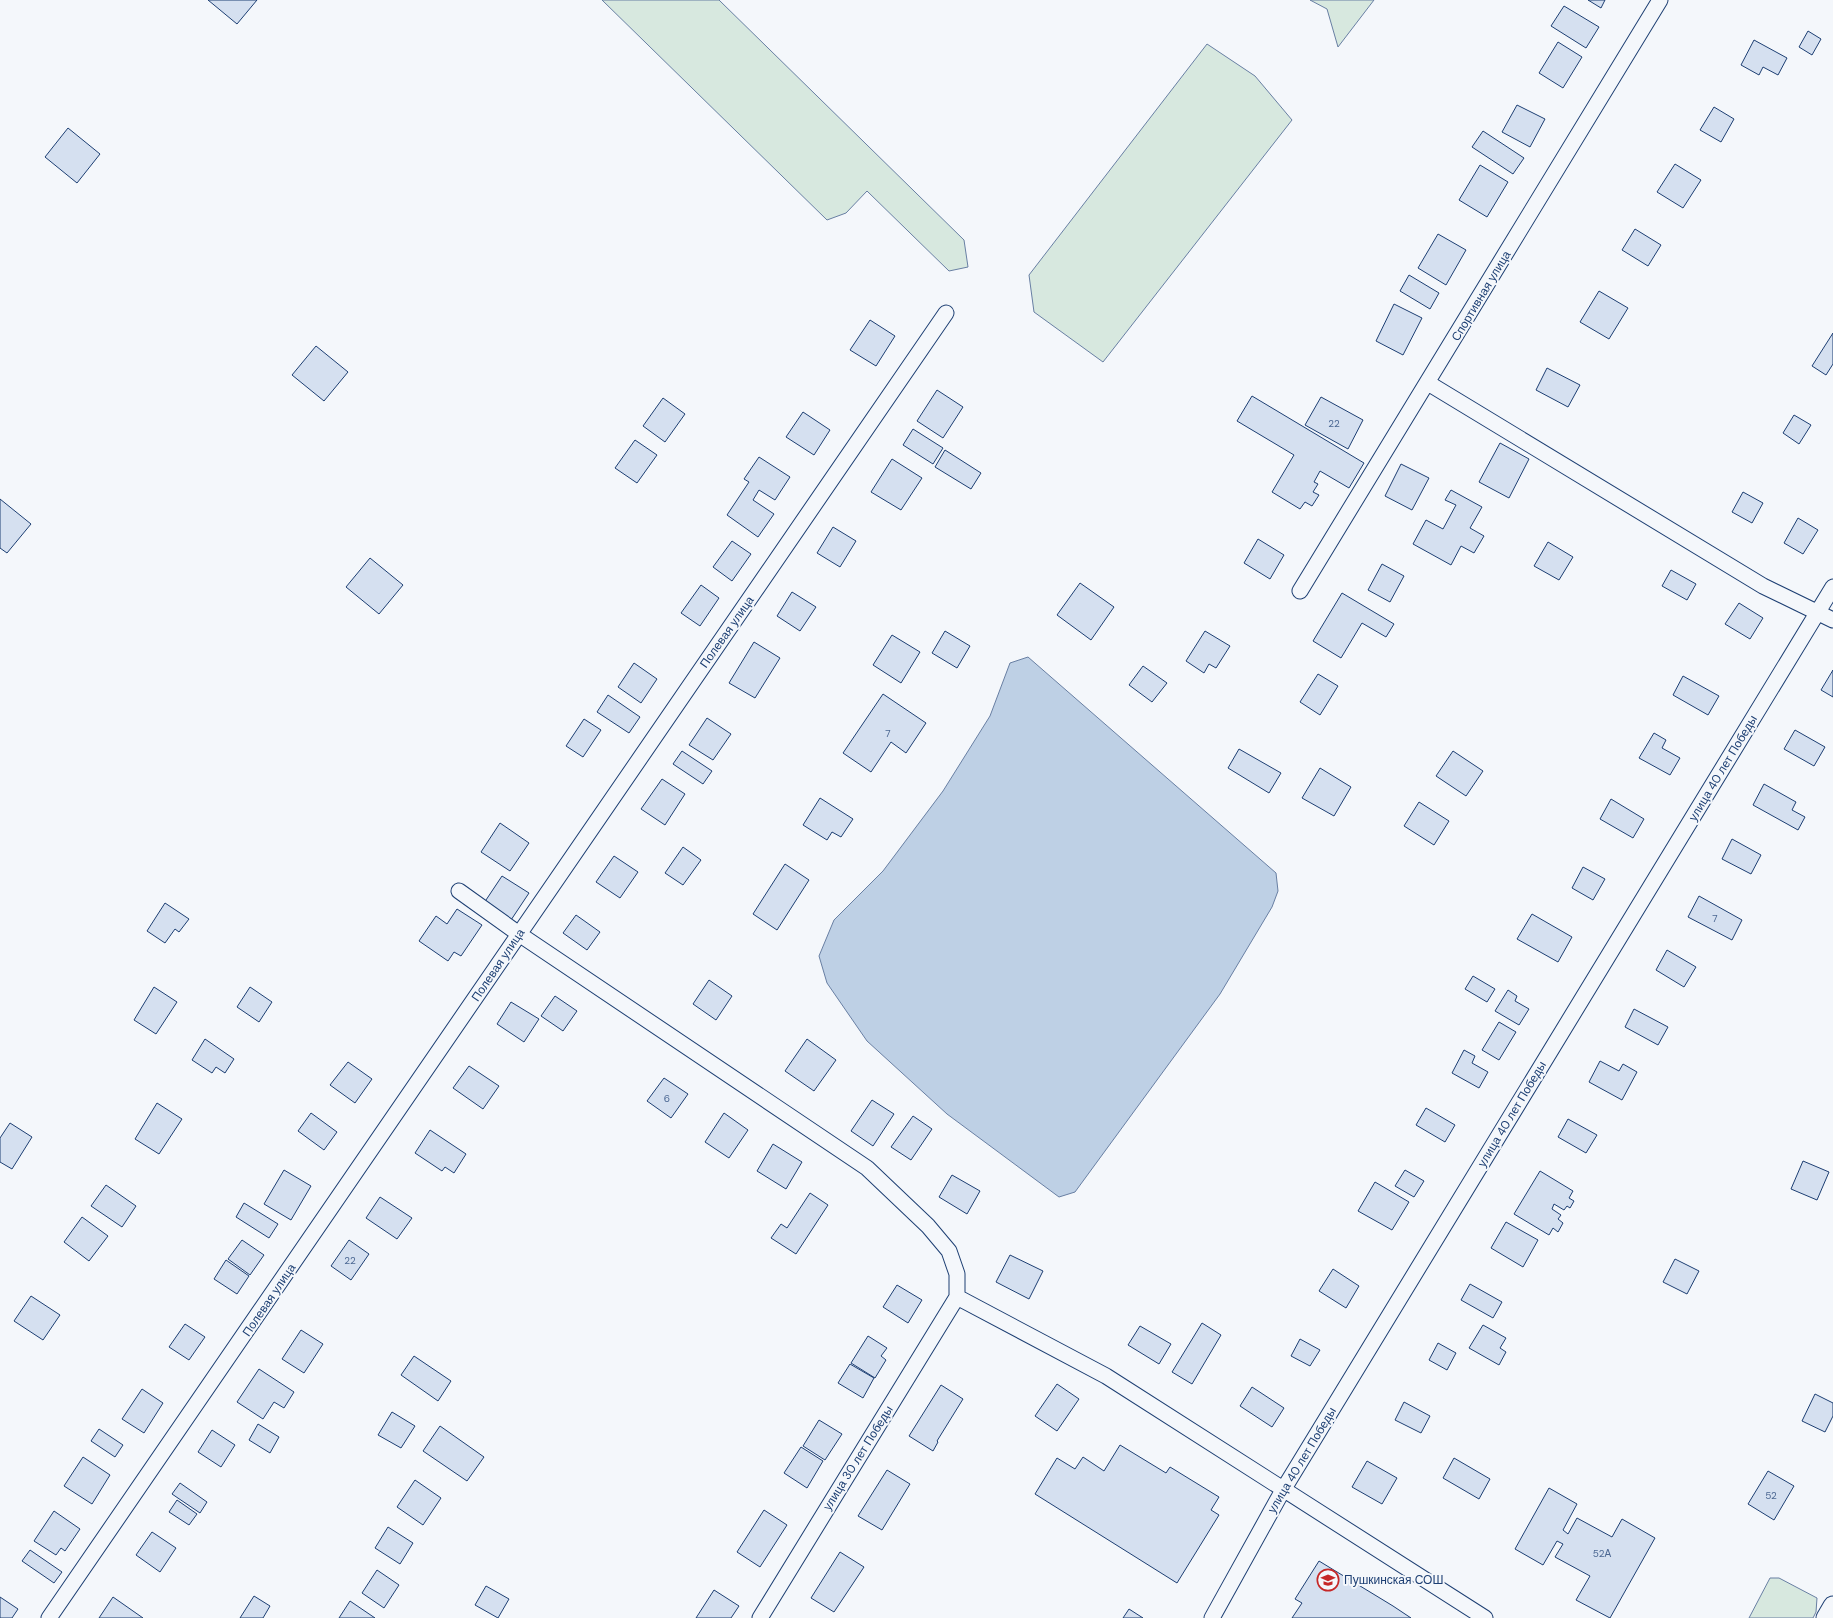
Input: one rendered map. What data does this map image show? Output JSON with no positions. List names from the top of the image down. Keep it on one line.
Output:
{"streets":{"street":["Спортивная улица","Полевая улица","улица 40 лет Победы","улица 30 лет Победы"]},"places":{"school or university":["Пушкинская СОШ"]},"house_numbers":["22","7","7","6","22","52","52А"]}
